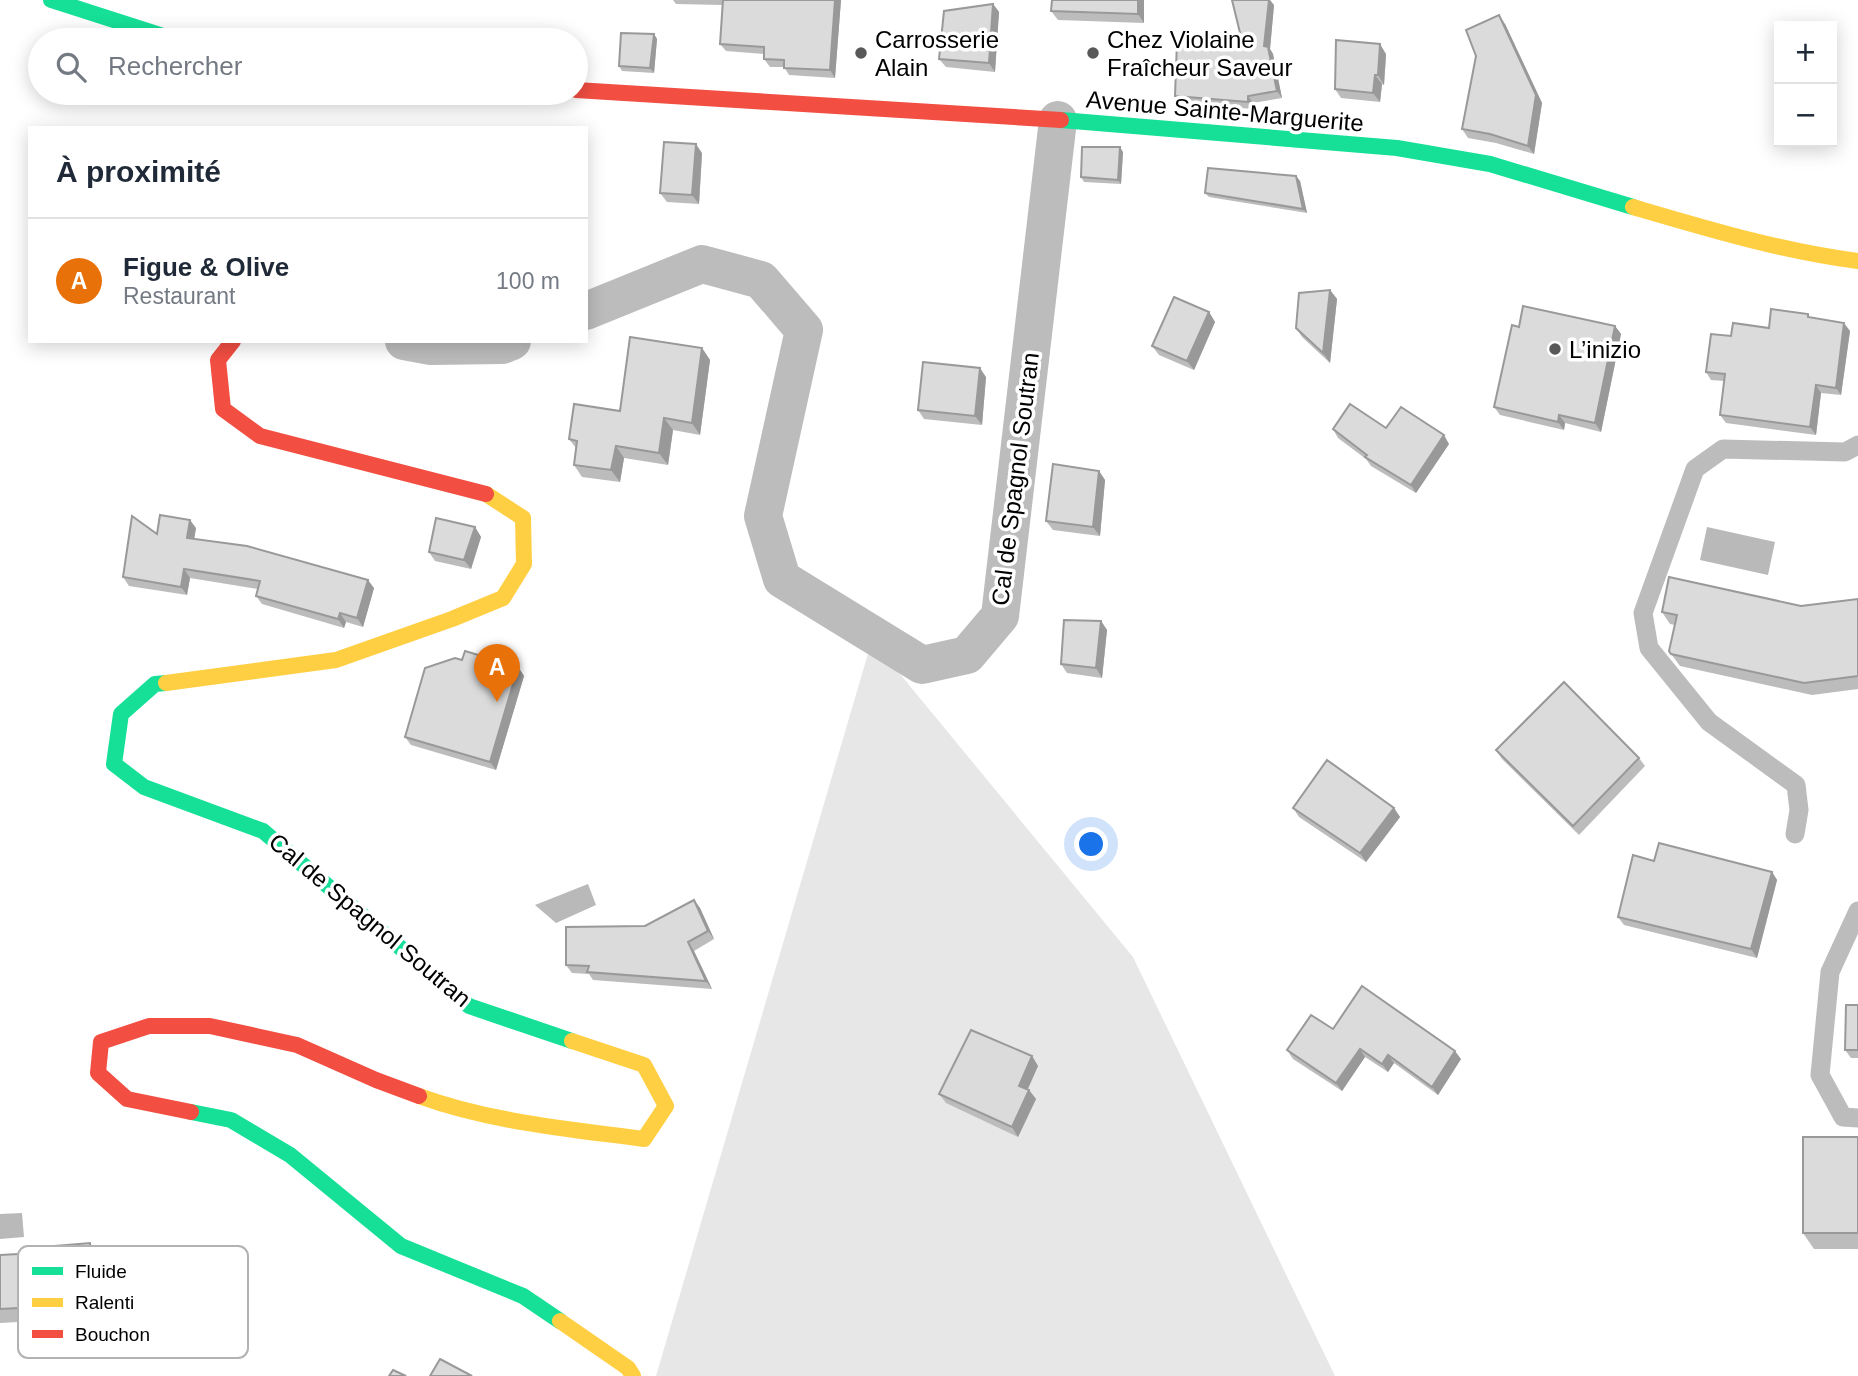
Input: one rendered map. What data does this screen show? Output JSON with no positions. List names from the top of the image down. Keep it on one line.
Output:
{"streets":{"street":["Avenue Sainte-Marguerite","Cal de Spagnol Soutran"]},"crossings":[["Avenue Sainte-Marguerite","Cal de Spagnol Soutran"]],"places":["Carrosserie Alain","Chez Violaine Fraîcheur Saveur","L’inizio"],"legend":["Fluide","Ralenti","Bouchon"],"page":{"map_buttons":["+","−"],"search":"Rechercher","heading":"À proximité","list":[{"mark":"A","name":"Figue & Olive","note":"Restaurant","value":"100 m"}],"pins":"A"}}
